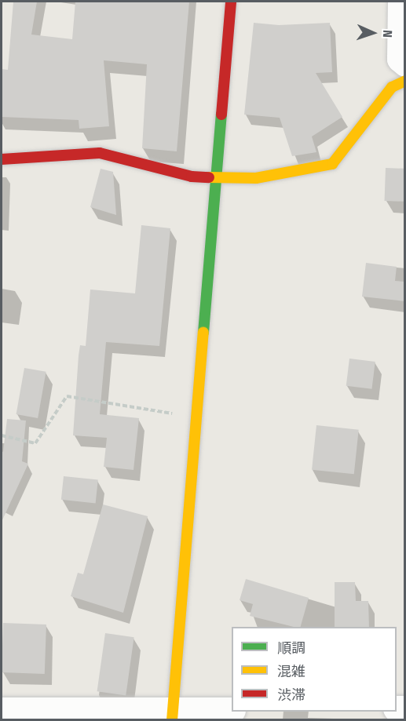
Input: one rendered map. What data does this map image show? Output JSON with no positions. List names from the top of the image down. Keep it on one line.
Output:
{"legend":["順調","混雑","渋滞"],"north":"right"}
